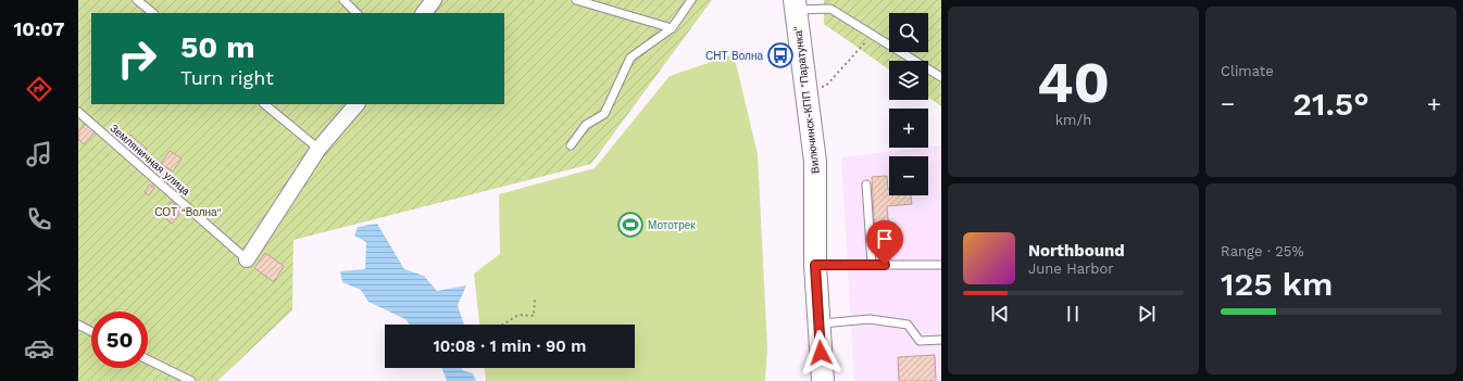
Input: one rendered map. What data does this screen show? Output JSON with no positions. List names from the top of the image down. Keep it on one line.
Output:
{"streets":{"main road":["Вилючинск-КПП \"Паратунка\""],"lane":["Земляничная улица"]},"parks":["СОТ \"Волна\""],"places":{"bus stop":["СНТ Волна"],"sports":["Мототрек"]},"page":{"tabs":"10:07","tile":[["40","km/h"],"Climate",["Range · 25%","125 km"]],"map_buttons":["+","−"],"turn":["50 m","Turn right"],"heat":["−","21.5°","+"],"song":["Northbound","June Harbor"],"limit":"50","trip":"10:08 · 1 min · 90 m"}}
